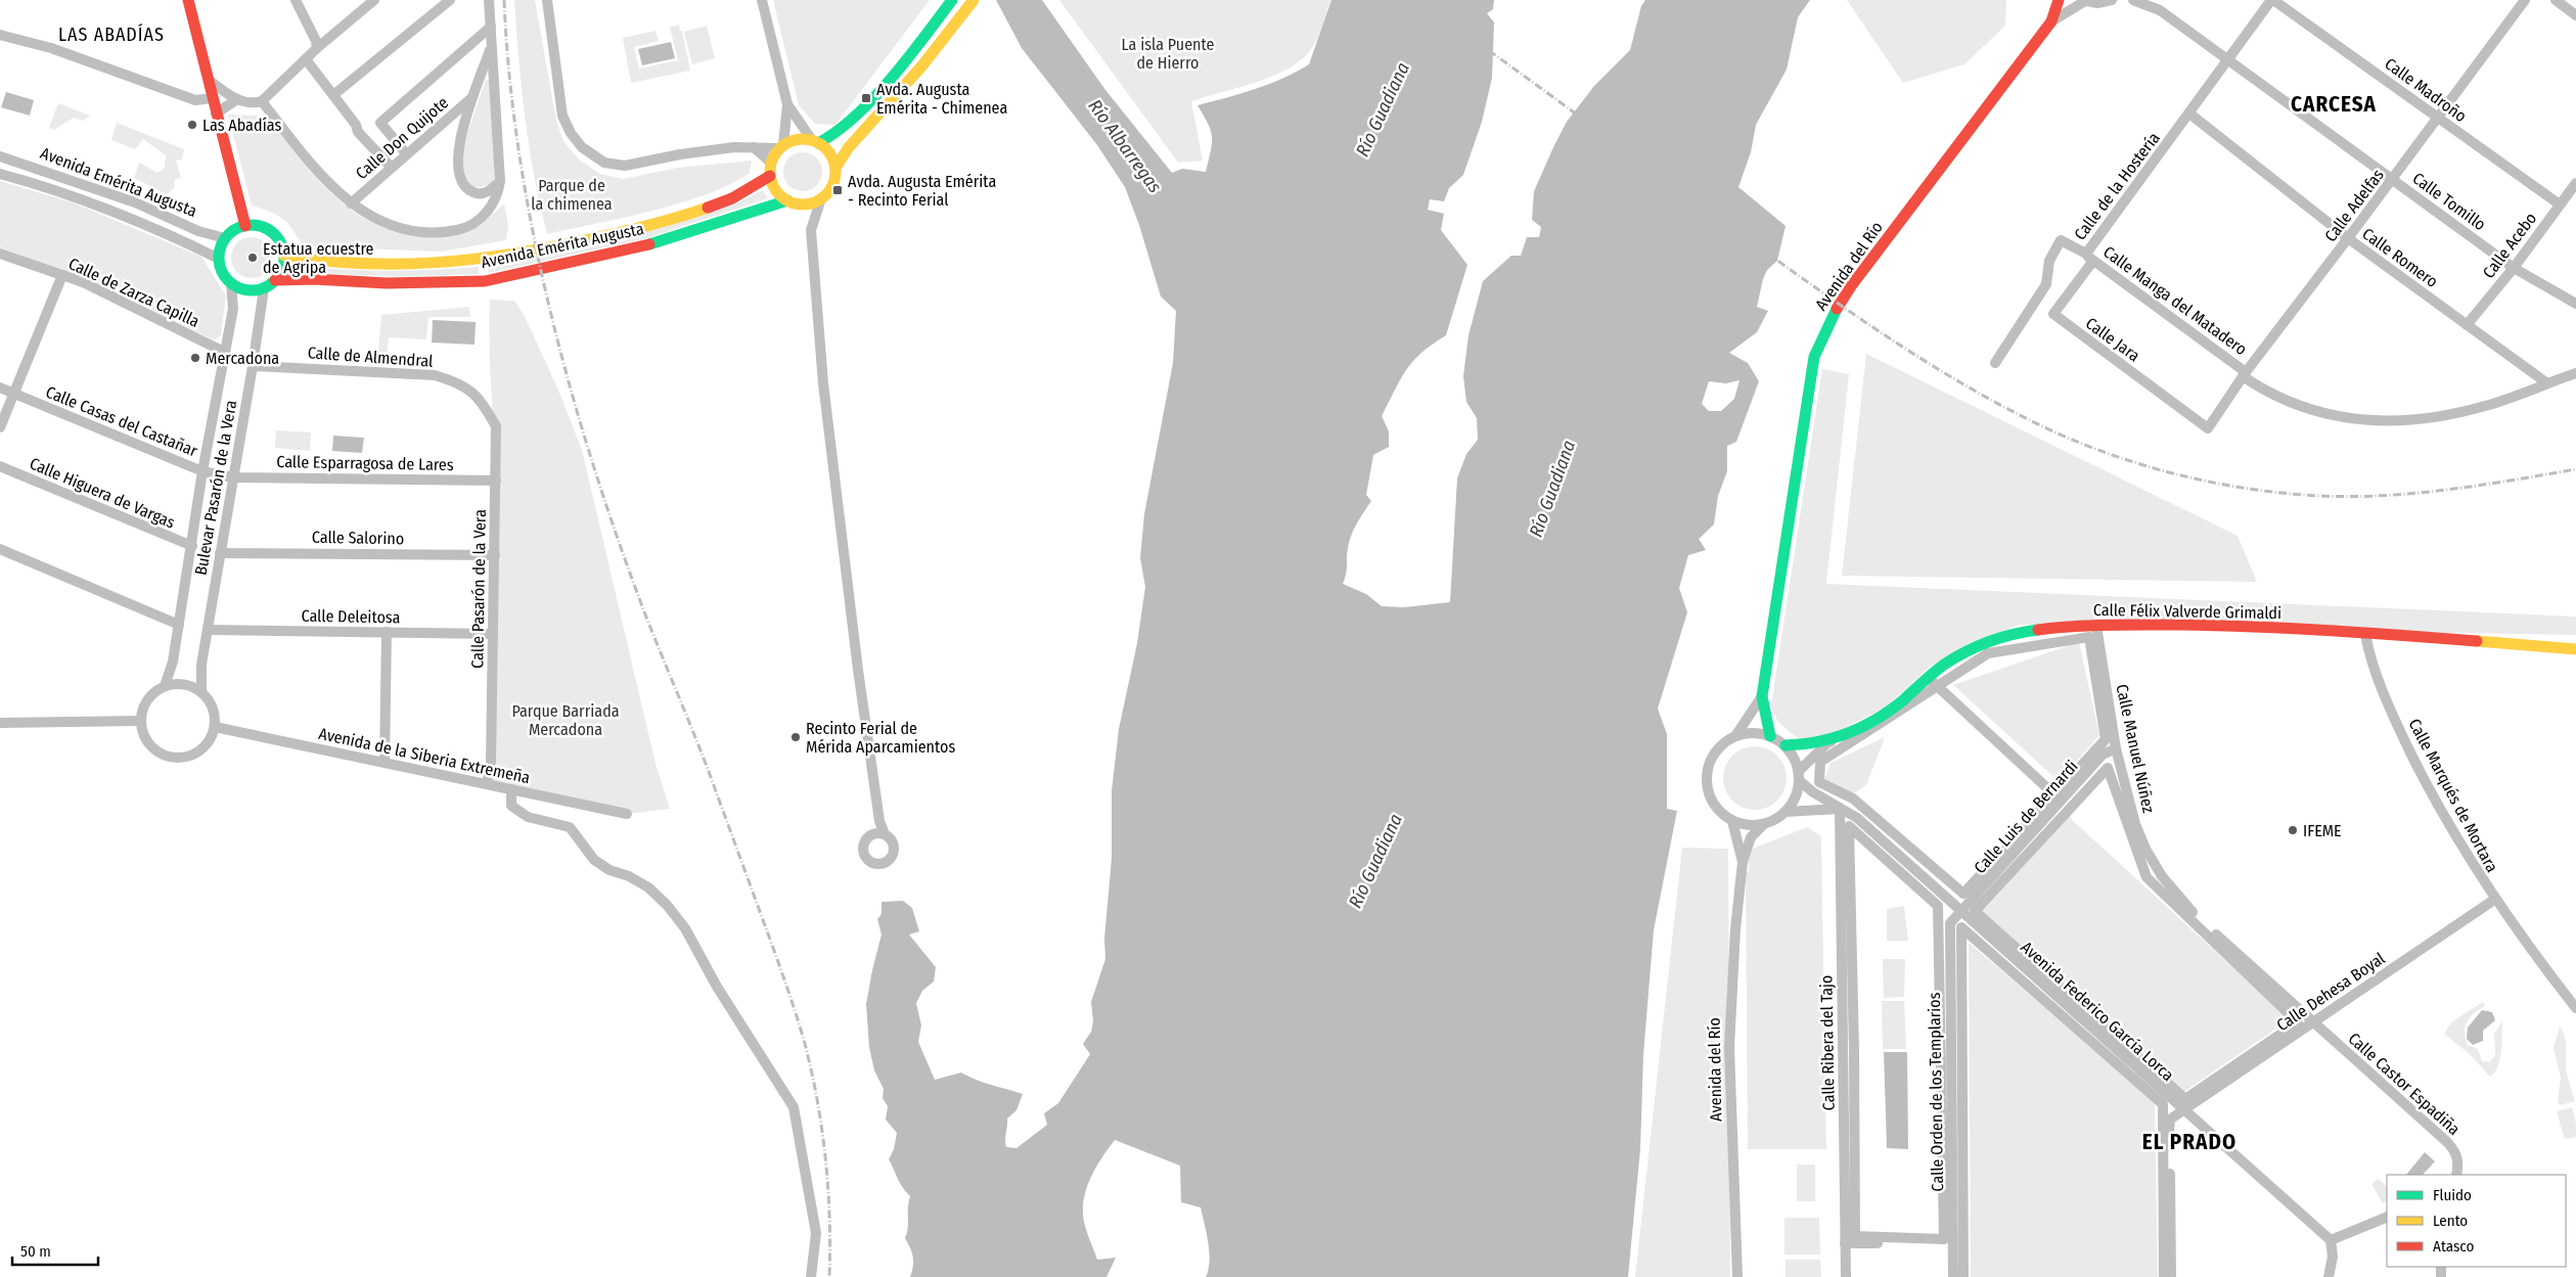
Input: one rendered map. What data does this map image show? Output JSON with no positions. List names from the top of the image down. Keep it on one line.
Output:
{"streets":{"main road":["Avenida Emérita Augusta","Avenida del Río","Calle Félix Valverde Grimaldi"],"street":["Calle Madroño","Calle Don Quijote","Calle de la Hostería","Calle Tomillo","Calle Adelfas","Calle Acebo","Calle Romero","Calle de Zarza Capilla","Calle Manga del Matadero","Calle Jara","Calle de Almendral","Calle Casas del Castañar","Calle Esparragosa de Lares","Bulevar Pasarón de la Vera","Calle Higuera de Vargas","Calle Salorino","Calle Pasarón de la Vera","Calle Deleitosa","Calle Manuel Núñez","Avenida de la Siberia Extremeña","Calle Marqués de Mortara","Calle Luis de Bernardi","Calle Dehesa Boyal","Avenida Federico García Lorca","Calle Ribera del Tajo","Calle Castor Espadiña","Calle Orden de los Templarios"]},"crossings":[["Calle Madroño","Calle de la Hostería"],["Calle Madroño","Calle Adelfas"],["Calle Madroño","Calle Acebo"],["Avenida Emérita Augusta","Bulevar Pasarón de la Vera"],["Calle de la Hostería","Calle Tomillo"],["Calle de la Hostería","Calle Romero"],["Calle de la Hostería","Calle Manga del Matadero"],["Calle de la Hostería","Calle Jara"],["Calle Tomillo","Calle Adelfas"],["Calle Tomillo","Calle Acebo"],["Calle Adelfas","Calle Romero"],["Calle Adelfas","Calle Manga del Matadero"],["Calle Adelfas","Calle Jara"],["Calle Acebo","Calle Romero"],["Calle Romero","Calle Manga del Matadero"],["Avenida del Río","Calle Félix Valverde Grimaldi"],["Avenida del Río","Avenida Federico García Lorca"],["Calle de Zarza Capilla","Bulevar Pasarón de la Vera"],["Calle Manga del Matadero","Calle Jara"],["Calle de Almendral","Bulevar Pasarón de la Vera"],["Calle de Almendral","Calle Pasarón de la Vera"],["Calle Casas del Castañar","Calle Esparragosa de Lares"],["Calle Casas del Castañar","Bulevar Pasarón de la Vera"],["Calle Esparragosa de Lares","Bulevar Pasarón de la Vera"],["Calle Esparragosa de Lares","Calle Pasarón de la Vera"],["Bulevar Pasarón de la Vera","Calle Higuera de Vargas"],["Bulevar Pasarón de la Vera","Calle Salorino"],["Bulevar Pasarón de la Vera","Calle Deleitosa"],["Bulevar Pasarón de la Vera","Avenida de la Siberia Extremeña"],["Calle Salorino","Calle Pasarón de la Vera"],["Calle Pasarón de la Vera","Calle Deleitosa"],["Calle Pasarón de la Vera","Avenida de la Siberia Extremeña"],["Calle Félix Valverde Grimaldi","Calle Manuel Núñez"],["Calle Félix Valverde Grimaldi","Calle Marqués de Mortara"],["Calle Félix Valverde Grimaldi","Avenida Federico García Lorca"],["Calle Manuel Núñez","Calle Luis de Bernardi"],["Calle Manuel Núñez","Calle Dehesa Boyal"],["Calle Manuel Núñez","Calle Castor Espadiña"],["Calle Marqués de Mortara","Calle Dehesa Boyal"],["Calle Luis de Bernardi","Avenida Federico García Lorca"],["Calle Luis de Bernardi","Calle Orden de los Templarios"],["Calle Dehesa Boyal","Avenida Federico García Lorca"],["Calle Dehesa Boyal","Calle Castor Espadiña"],["Avenida Federico García Lorca","Calle Ribera del Tajo"],["Avenida Federico García Lorca","Calle Orden de los Templarios"]],"districts":["LAS ABADÍAS","CARCESA","EL PRADO"],"water":["Río Guadiana","Río Albarregas"],"parks":["La isla Puente de Hierro","Parque de la chimenea","Parque Barriada Mercadona"],"places":{"transit":["Avda. Augusta Emérita - Chimenea","Avda. Augusta Emérita - Recinto Ferial"],"other":["Las Abadías","Estatua ecuestre de Agripa","Mercadona","Recinto Ferial de Mérida Aparcamientos","IFEME"]},"legend":["Fluido","Lento","Atasco"],"scale_bar":"50 m"}
